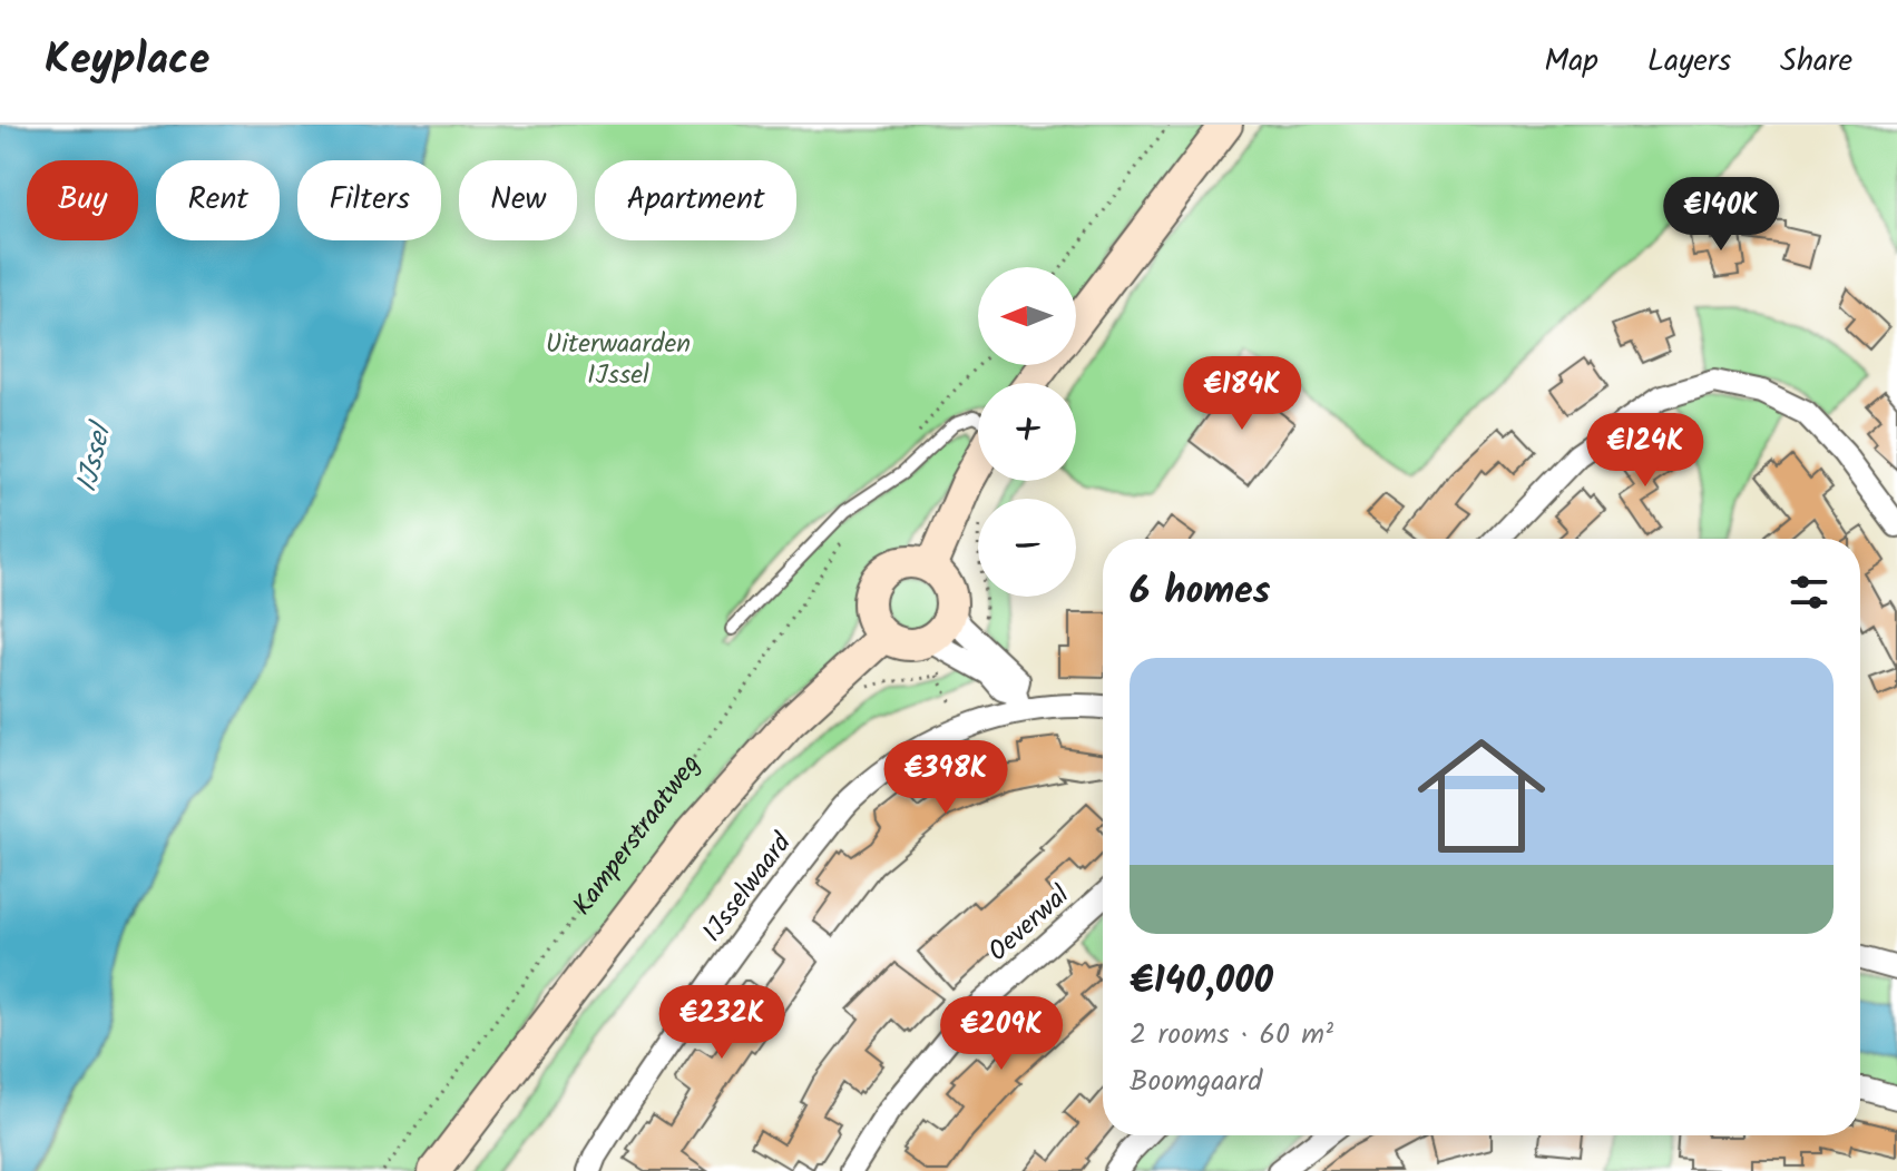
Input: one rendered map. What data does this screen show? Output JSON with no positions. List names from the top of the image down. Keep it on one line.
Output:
{"streets":{"main road":["Kamperstraatweg"],"street":["IJsselwaard","Oeverwal"]},"water":["IJssel"],"parks":["Uiterwaarden IJssel"],"north":"left","page":{"header":"Keyplace","nav":["Map","Layers","Share"],"chip":["Buy","Rent","Filters","New","Apartment"],"price":["€140K","€184K","€124K","€398K","€232K","€209K"],"map_buttons":["+","−"],"heading":"6 homes","list":[{"name":"€140,000","note":"2 rooms · 60 m² · Boomgaard"}]}}
